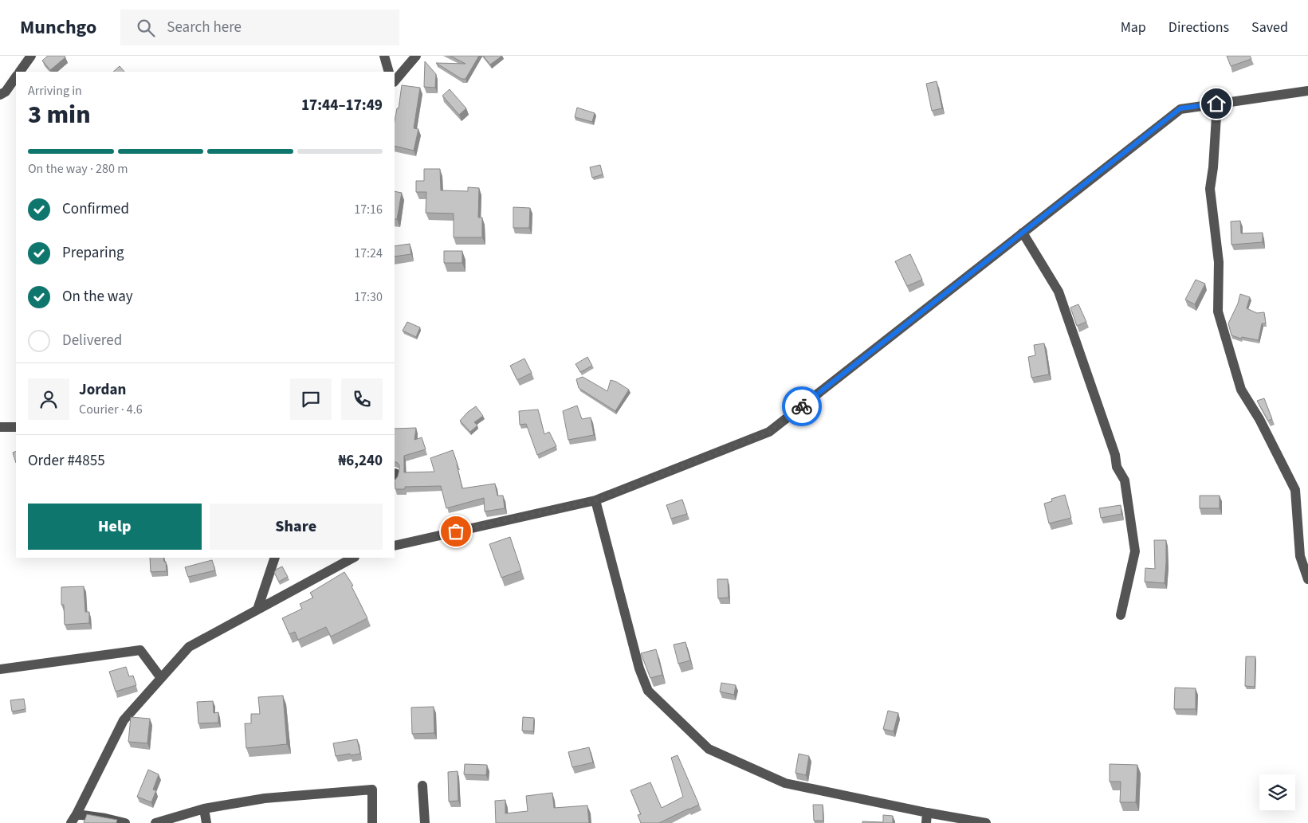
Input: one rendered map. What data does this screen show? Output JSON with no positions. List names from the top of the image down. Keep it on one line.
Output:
{"page":{"header":"Munchgo","search":"Search here","nav":["Map","Directions","Saved"],"heading":["3 min","Arriving in","17:44–17:49"],"panel":["Jordan","Courier · 4.6","Order #4855","₦6,240"],"bar":"On the way · 280 m","list":[["Confirmed","17:16"],["Preparing","17:24"],["On the way","17:30"],"Delivered"],"buttons":["Help","Share"]}}
